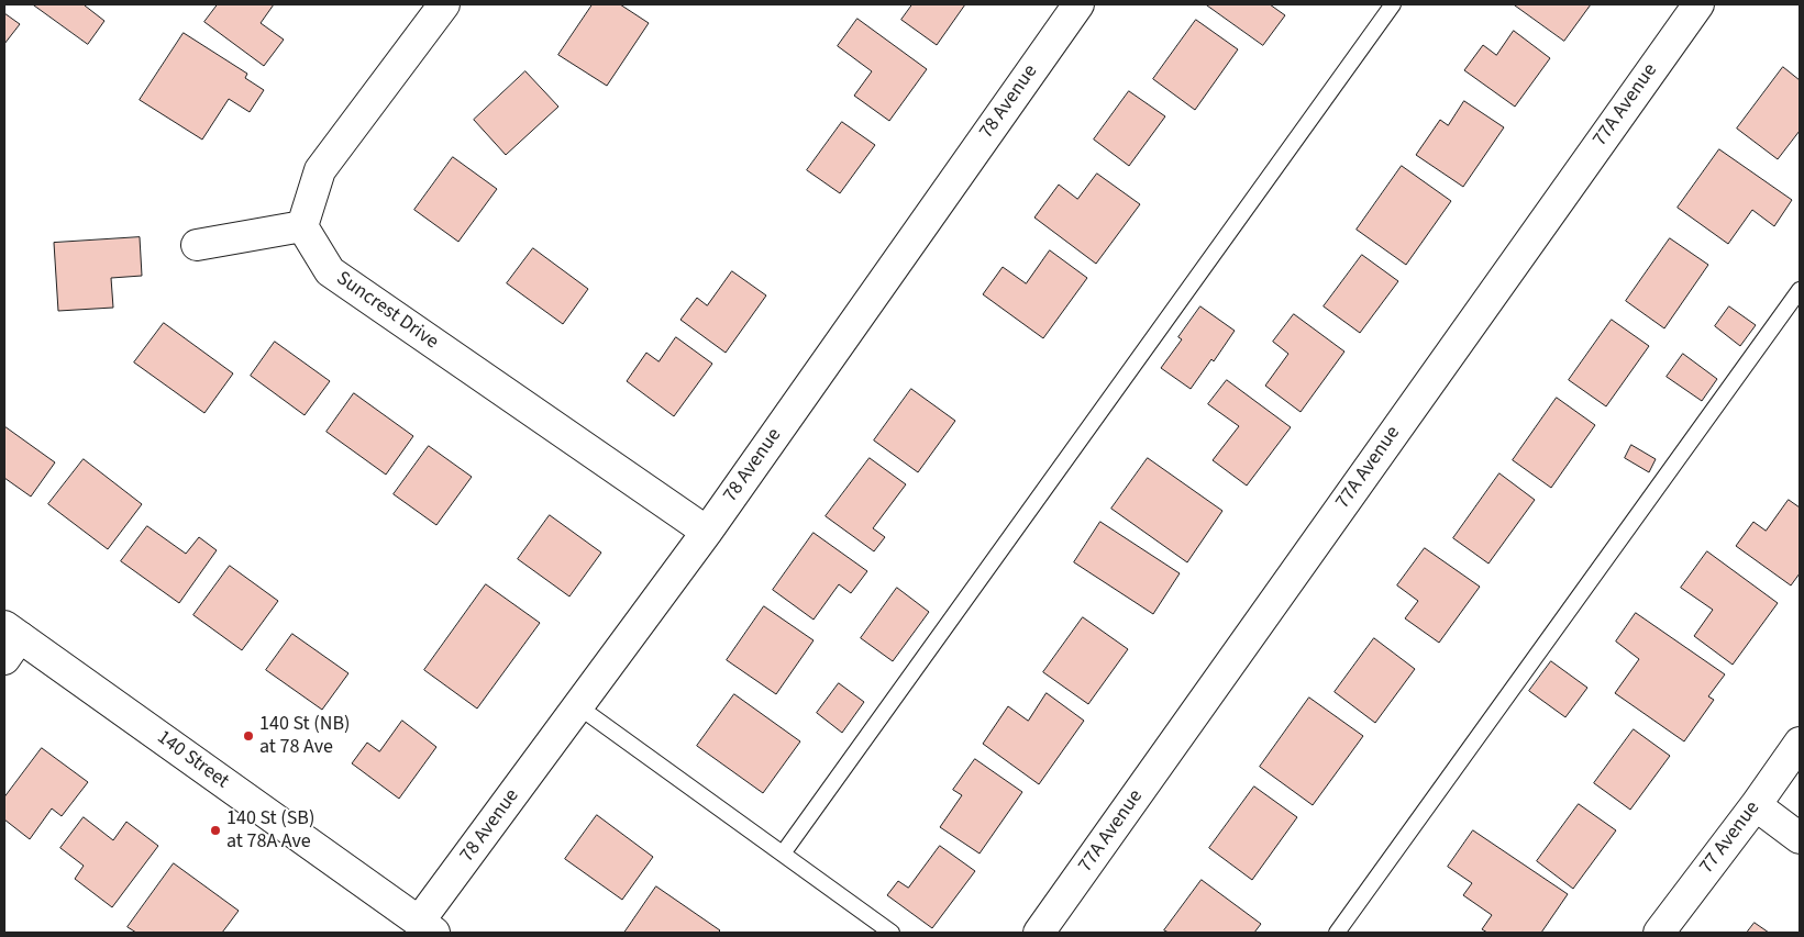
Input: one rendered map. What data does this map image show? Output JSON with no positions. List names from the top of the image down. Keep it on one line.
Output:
{"streets":{"street":["78 Avenue","77A Avenue","Suncrest Drive","140 Street","77 Avenue"]},"crossings":[["78 Avenue","Suncrest Drive"],["78 Avenue","140 Street"]],"places":["140 St (NB) at 78 Ave","140 St (SB) at 78A Ave"]}
